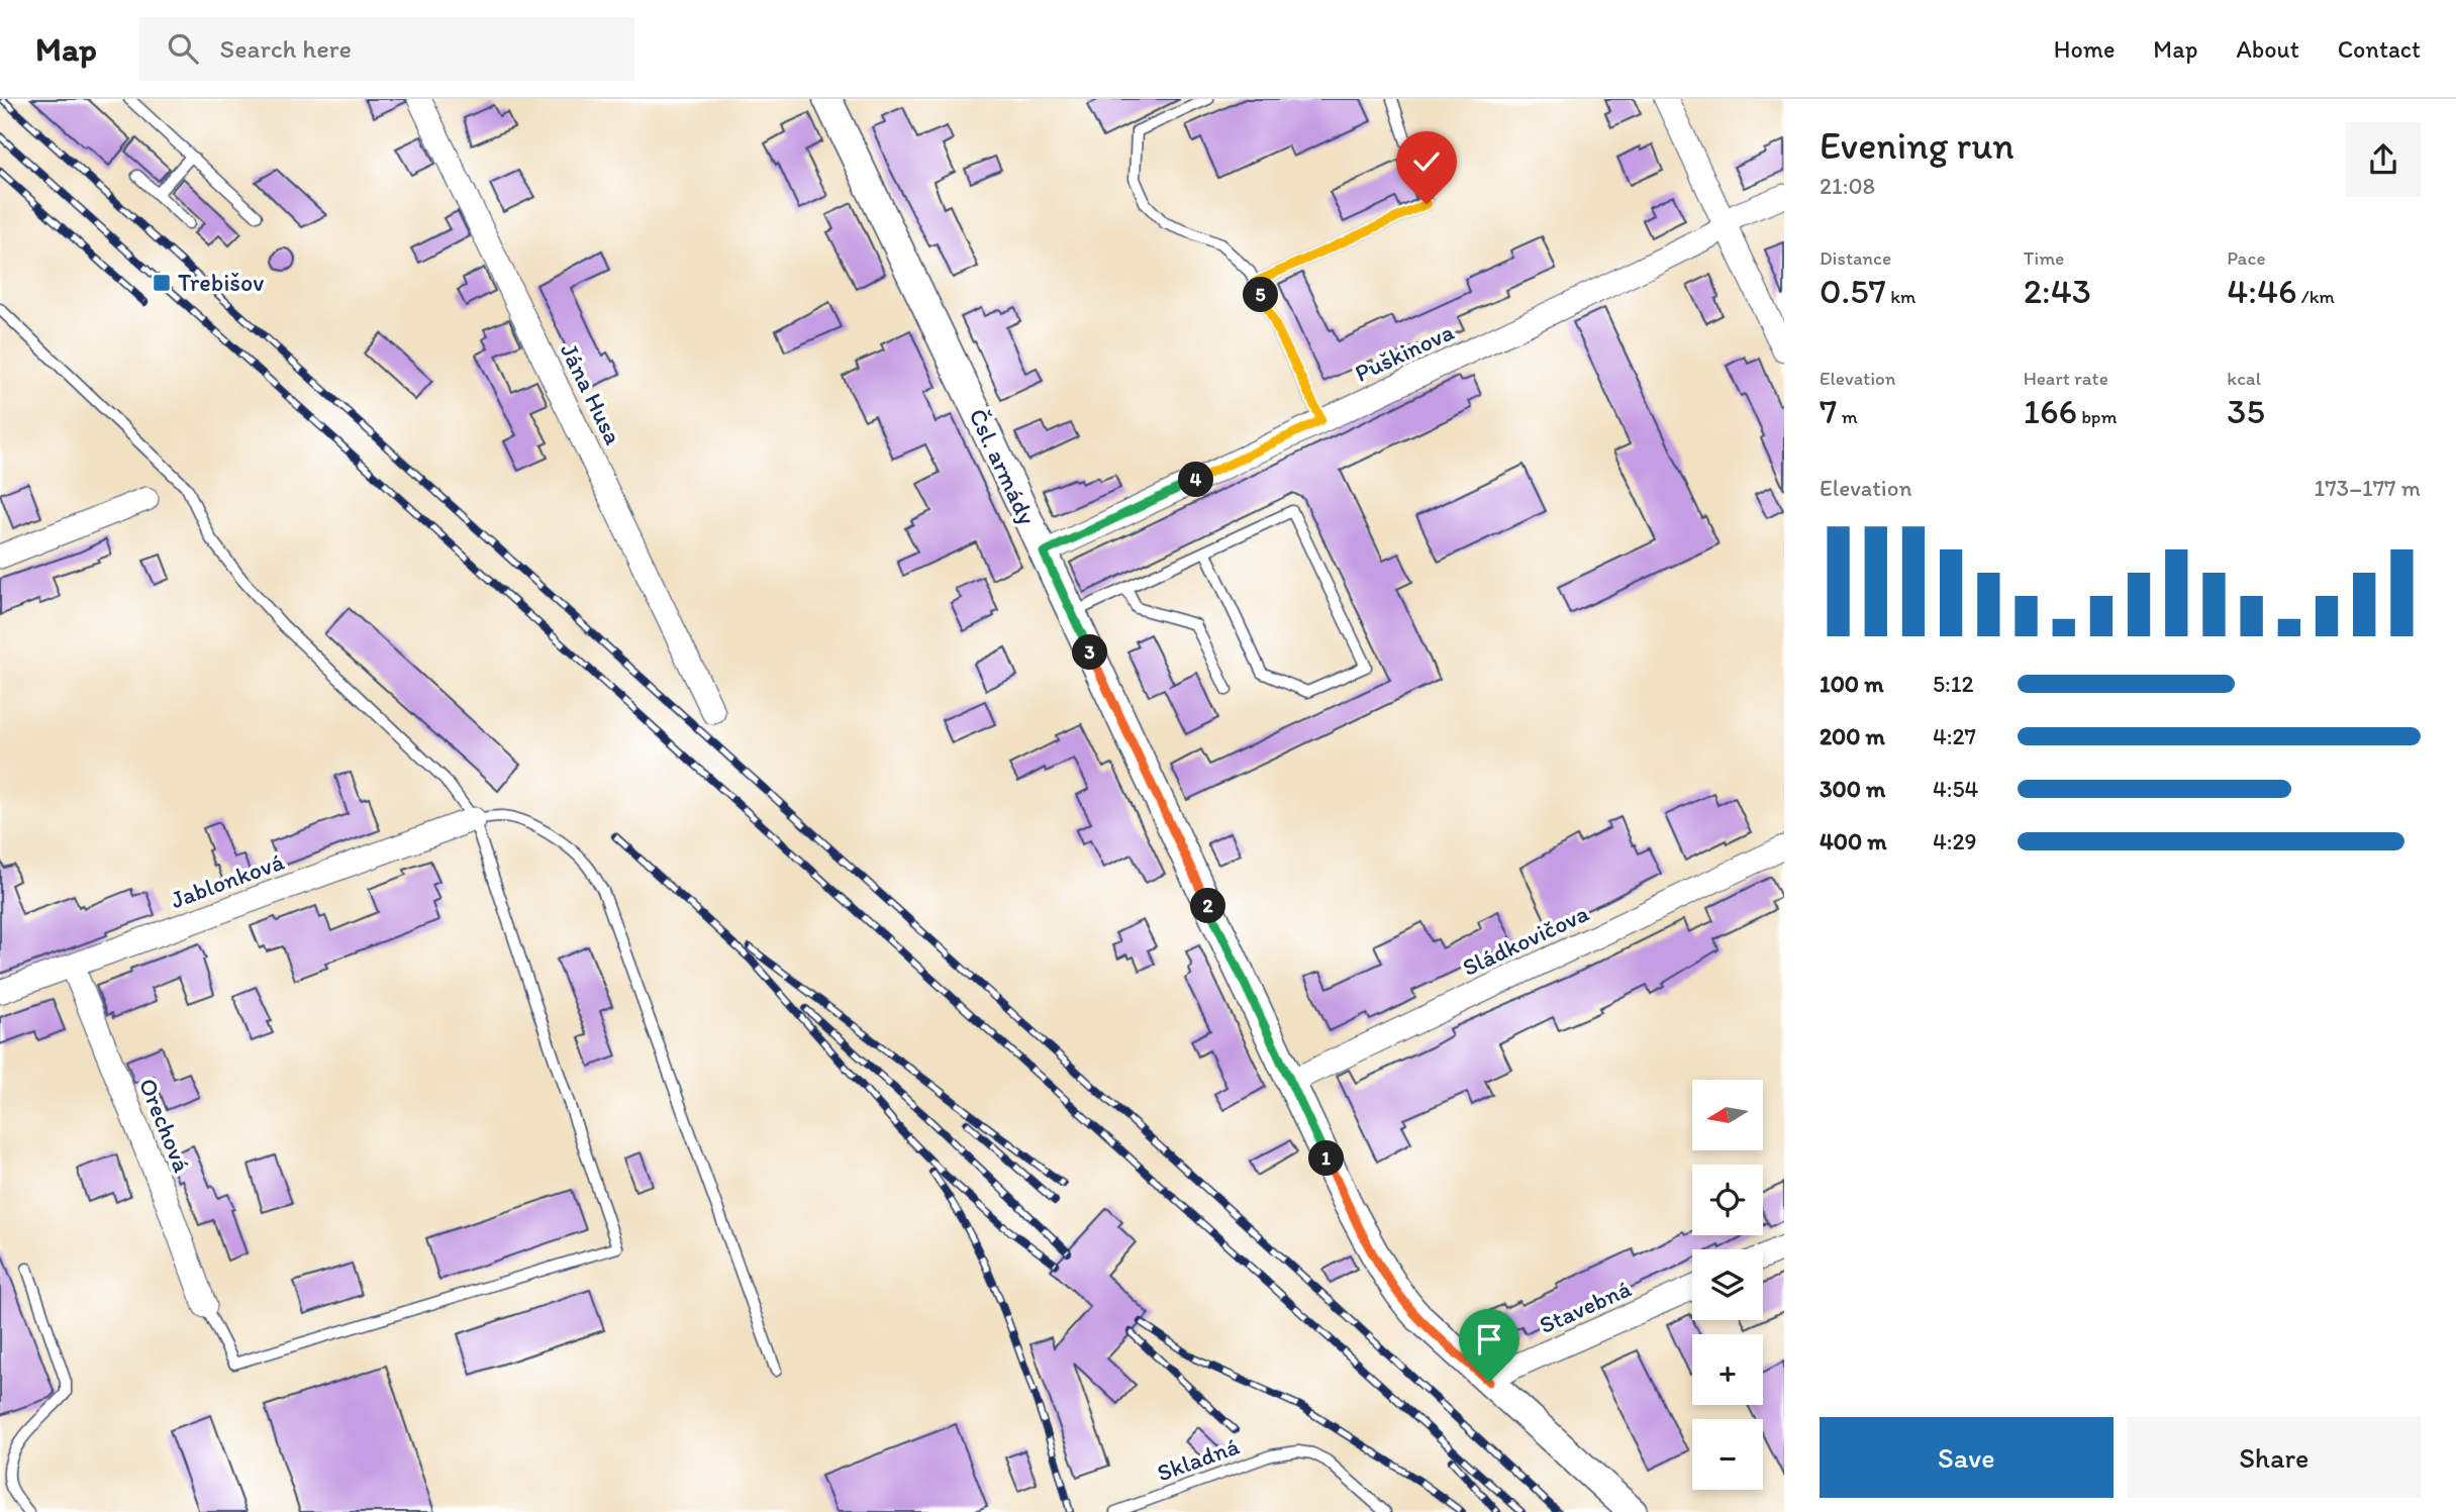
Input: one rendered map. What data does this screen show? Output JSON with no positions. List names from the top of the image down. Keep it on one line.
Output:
{"streets":{"street":["Puškinova","Jána Husa","Čsl. armády","Jablonková","Sládkovičova","Orechová","Stavebná"],"lane":["Skladná"]},"crossings":[["Puškinova","Čsl. armády"],["Čsl. armády","Sládkovičova"],["Čsl. armády","Stavebná"],["Jablonková","Orechová"]],"places":{"transit":["Trebišov"]},"north":"left","page":{"header":"Map","search":"Search here","nav":["Home","Map","About","Contact"],"heading":["Evening run","21:08"],"stats":[["Distance","0.57 km"],["Time","2:43"],["Pace","4:46 /km"],["Elevation","7 m"],["Heart rate","166 bpm"],["kcal","35"]],"pins":["5","4","3","2","1"],"chart":["Elevation","173–177 m"],"list":[{"name":"100 m","note":"5:12"},{"name":"200 m","note":"4:27"},{"name":"300 m","note":"4:54"},{"name":"400 m","note":"4:29"}],"map_buttons":["+","−"],"buttons":["Save","Share"]}}
